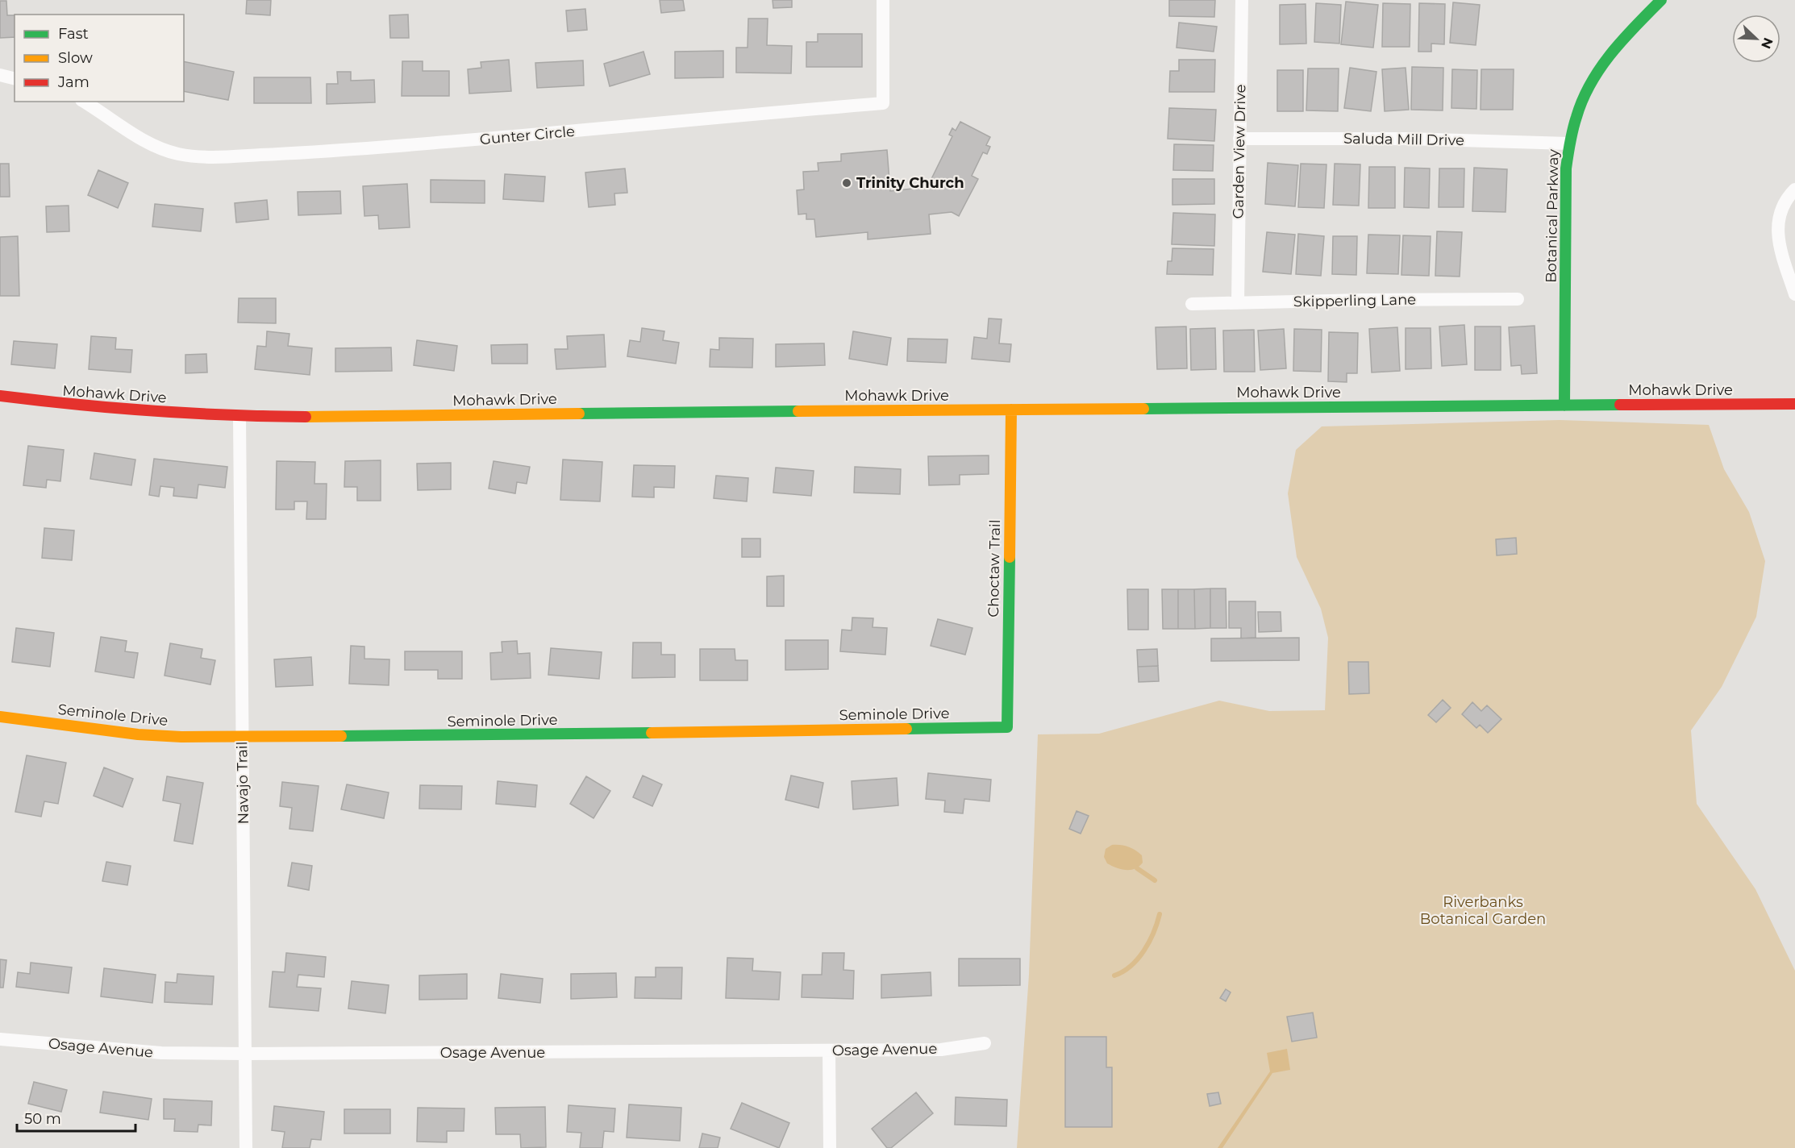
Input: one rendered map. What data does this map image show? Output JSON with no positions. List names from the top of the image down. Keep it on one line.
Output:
{"streets":{"street":["Gunter Circle","Saluda Mill Drive","Garden View Drive","Botanical Parkway","Skipperling Lane","Mohawk Drive","Choctaw Trail","Seminole Drive","Navajo Trail","Osage Avenue"]},"crossings":[["Saluda Mill Drive","Garden View Drive"],["Saluda Mill Drive","Botanical Parkway"],["Garden View Drive","Skipperling Lane"],["Botanical Parkway","Mohawk Drive"],["Mohawk Drive","Choctaw Trail"],["Mohawk Drive","Navajo Trail"],["Choctaw Trail","Seminole Drive"],["Seminole Drive","Navajo Trail"],["Navajo Trail","Osage Avenue"]],"parks":["Riverbanks Botanical Garden"],"places":["Trinity Church"],"legend":["Fast","Slow","Jam"],"scale_bar":"50 m","north":"bottom right"}
